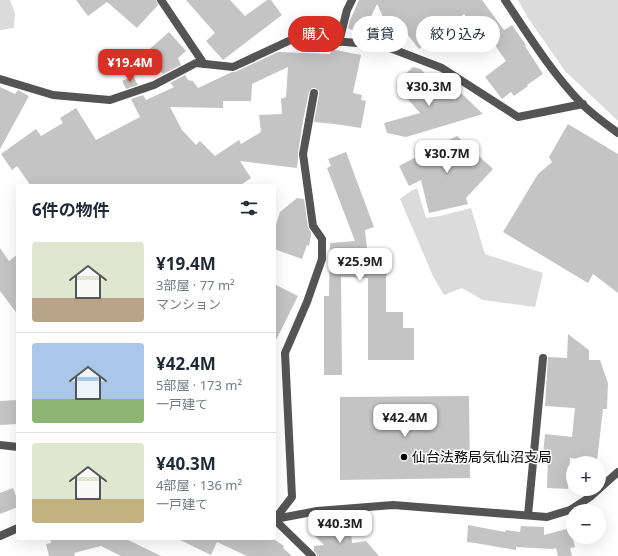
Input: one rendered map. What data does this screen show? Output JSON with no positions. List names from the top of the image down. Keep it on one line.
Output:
{"places":["仙台法務局気仙沼支局"],"page":{"chip":["購入","賃貸","絞り込み"],"price":["¥19.4M","¥30.3M","¥30.7M","¥25.9M","¥42.4M","¥40.3M"],"heading":"6件の物件","list":[{"name":"¥19.4M","note":"3部屋 · 77 m² · マンション"},{"name":"¥42.4M","note":"5部屋 · 173 m² · 一戸建て"},{"name":"¥40.3M","note":"4部屋 · 136 m² · 一戸建て"}],"map_buttons":["+","−"]}}
